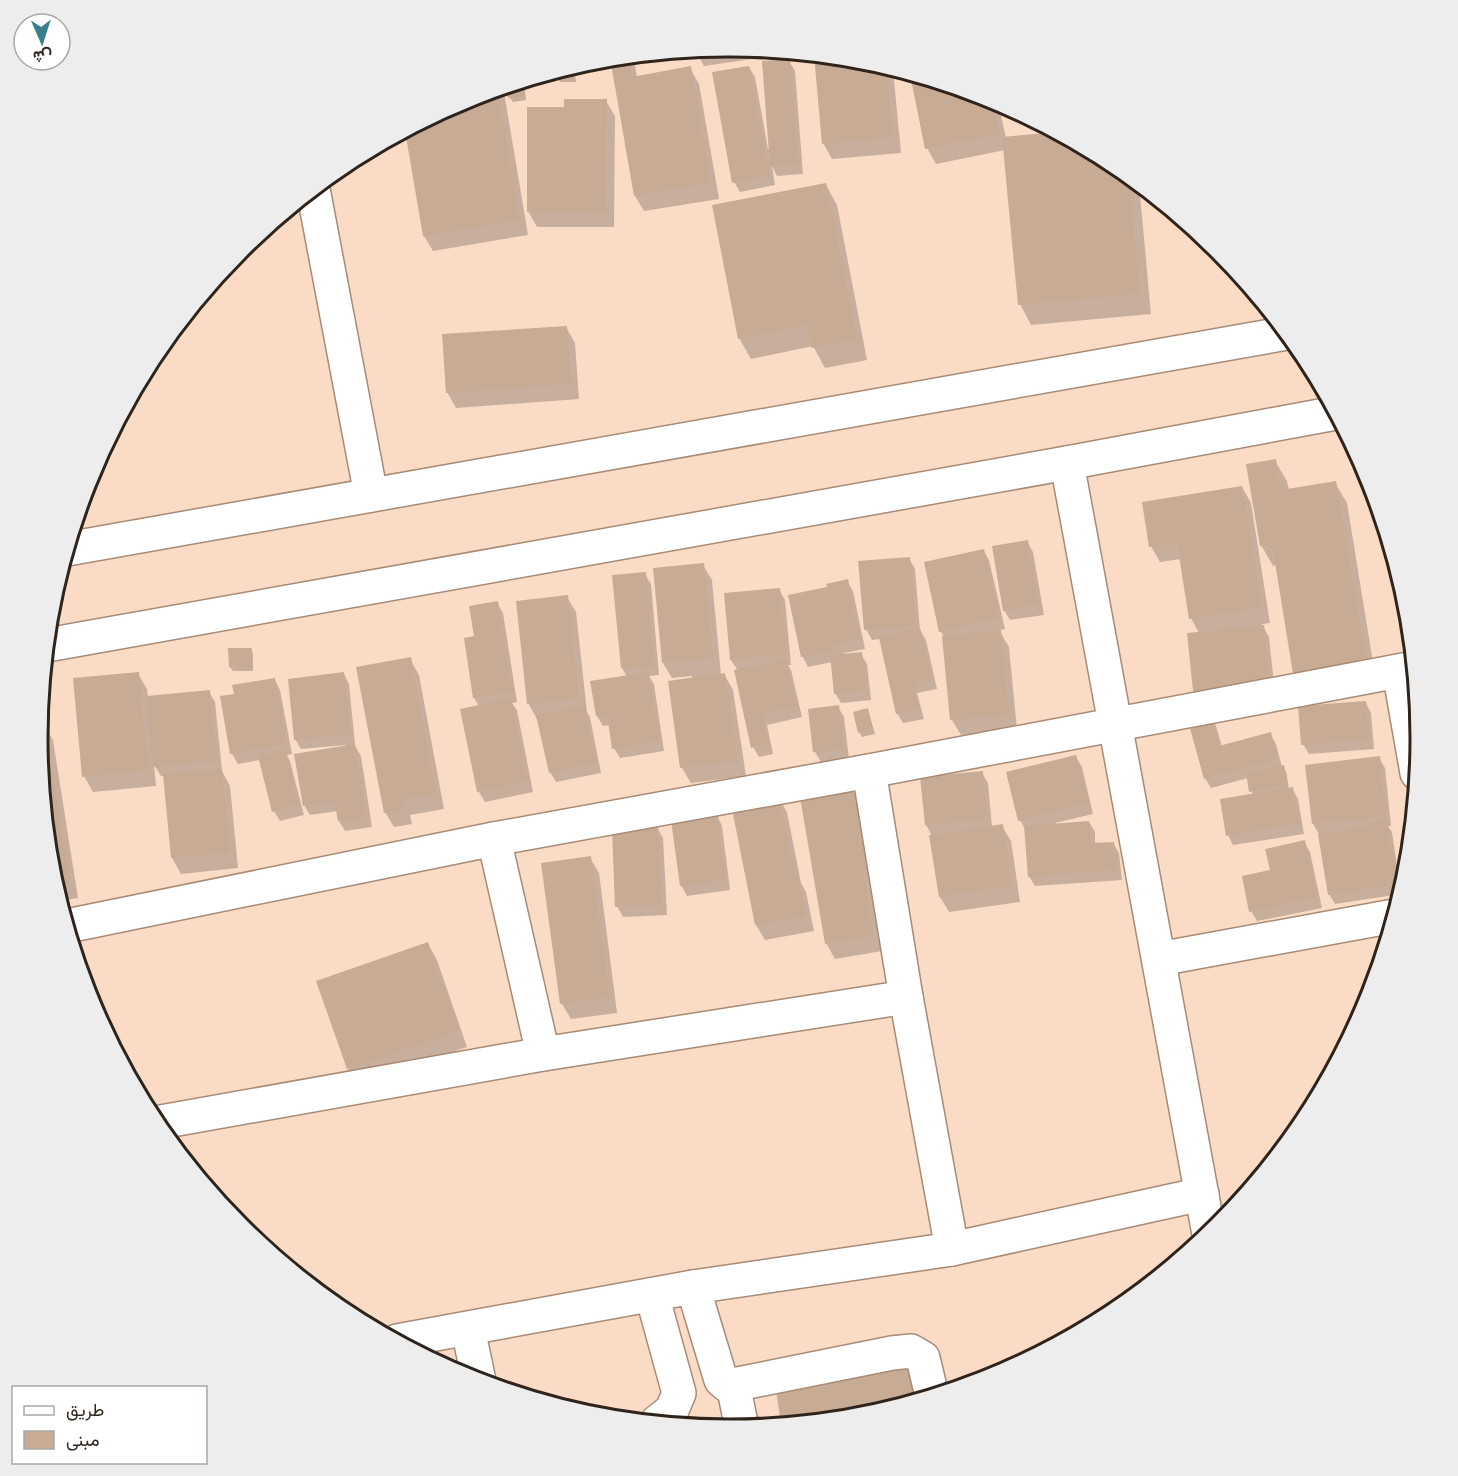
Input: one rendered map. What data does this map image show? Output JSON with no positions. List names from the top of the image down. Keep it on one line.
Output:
{"legend":["طريق","مبنى"],"north":"bottom"}
